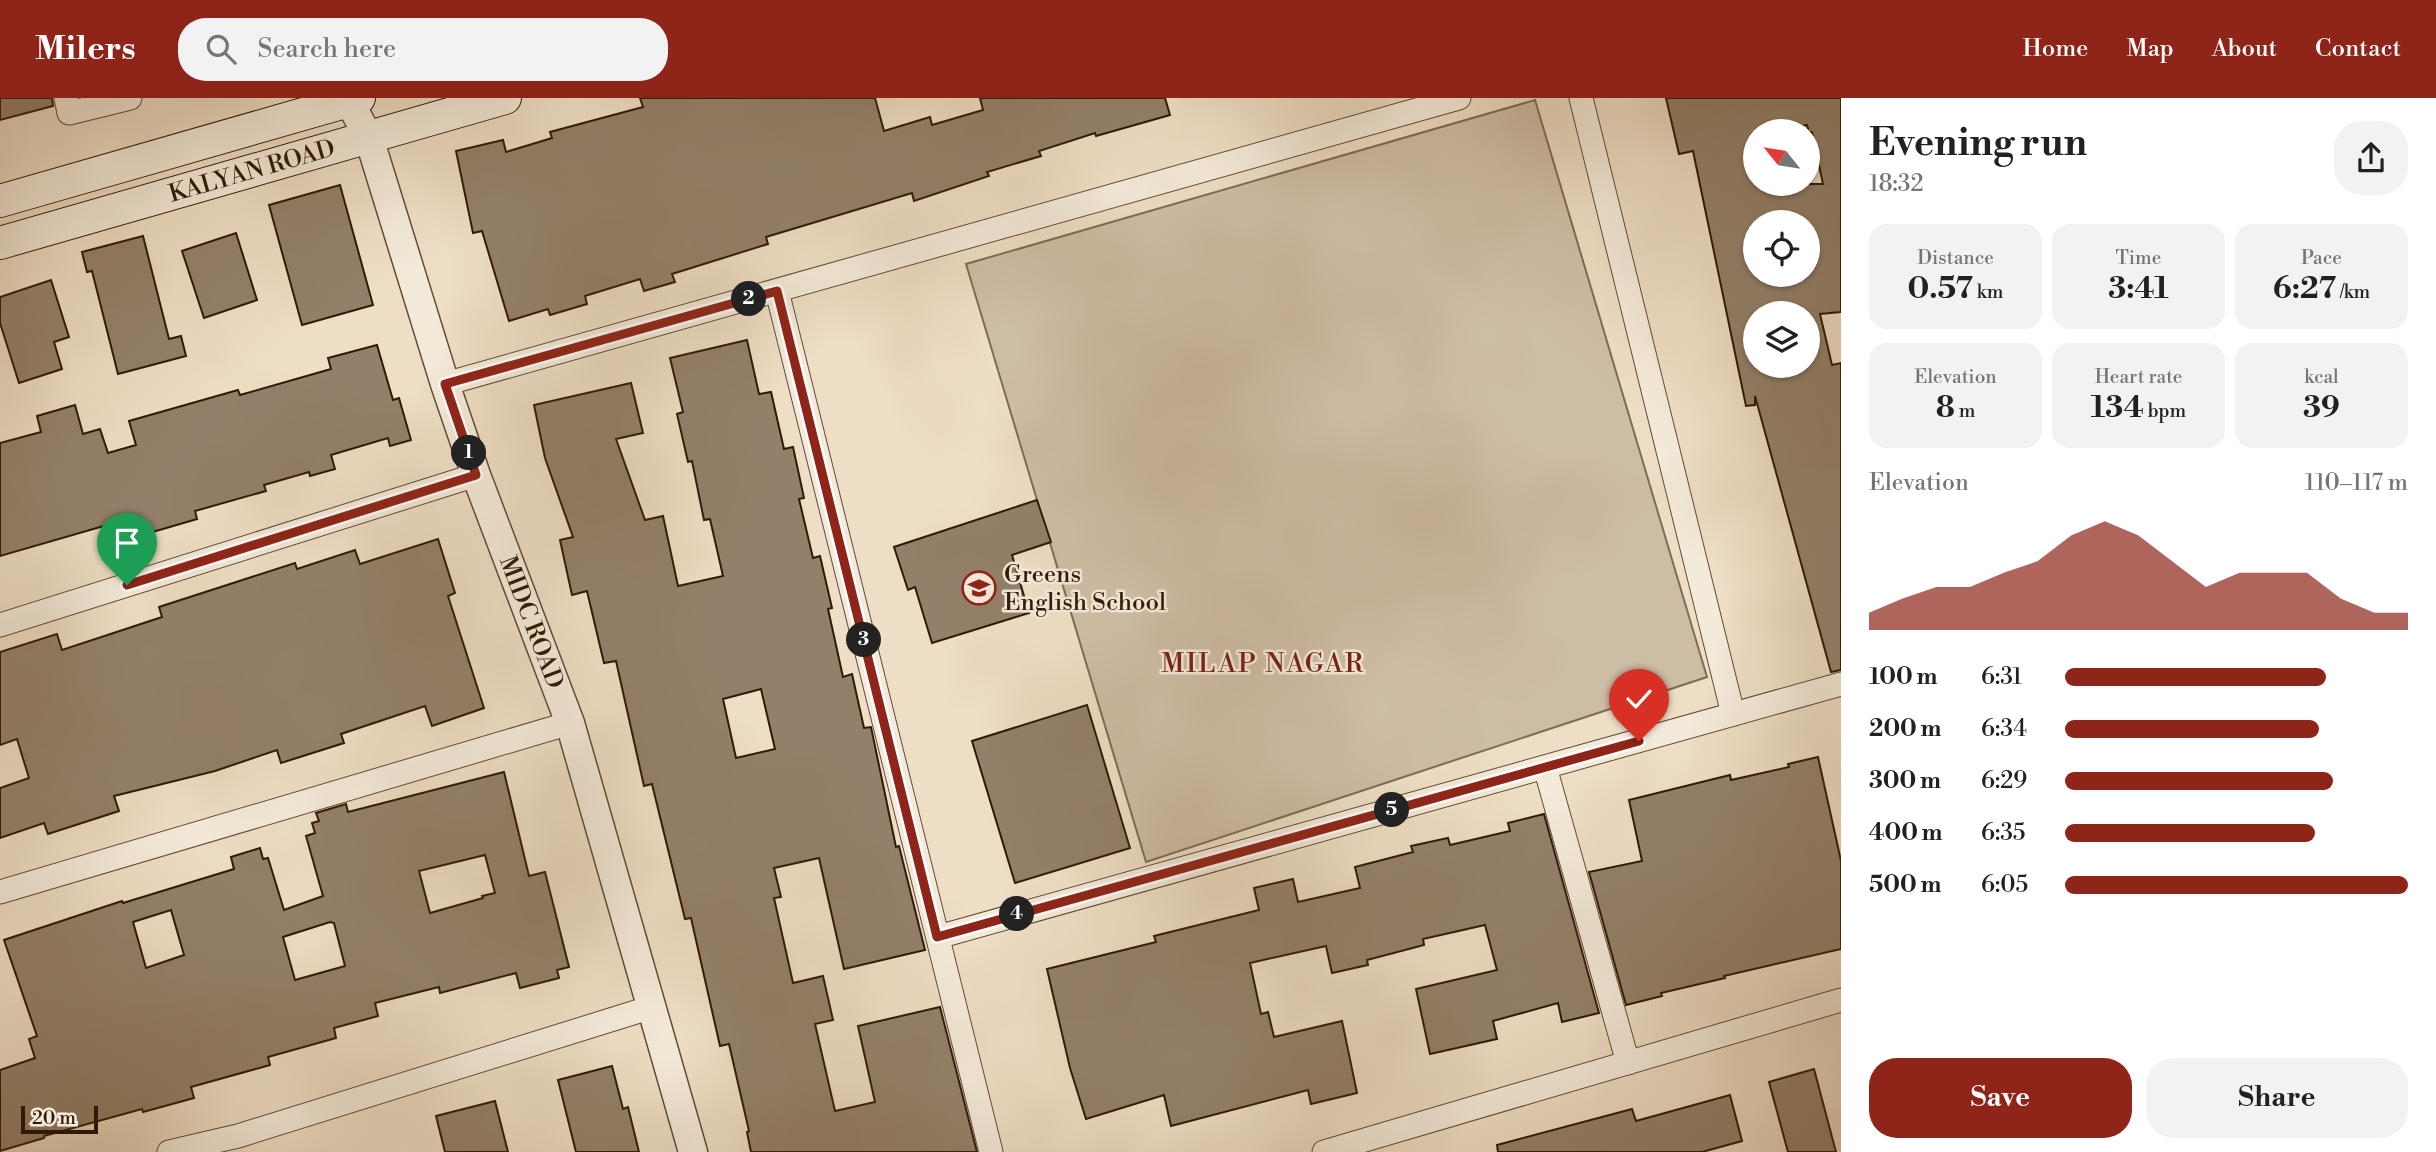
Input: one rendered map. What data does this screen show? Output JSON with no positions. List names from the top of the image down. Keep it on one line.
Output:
{"streets":{"main road":["KALYAN ROAD"],"street":["MIDC ROAD"]},"crossings":[["KALYAN ROAD","MIDC ROAD"]],"districts":["MILAP NAGAR"],"places":{"school or university":["Greens English School"]},"scale_bar":"20 m","north":"top left","page":{"header":"Milers","search":"Search here","nav":["Home","Map","About","Contact"],"heading":["Evening run","18:32"],"stats":[["Distance","0.57 km"],["Time","3:41"],["Pace","6:27 /km"],["Elevation","8 m"],["Heart rate","134 bpm"],["kcal","39"]],"pins":["2","1","3","5","4"],"chart":["Elevation","110–117 m"],"list":[{"name":"100 m","note":"6:31"},{"name":"200 m","note":"6:34"},{"name":"300 m","note":"6:29"},{"name":"400 m","note":"6:35"},{"name":"500 m","note":"6:05"}],"buttons":["Save","Share"],"scale":"20 m"}}
